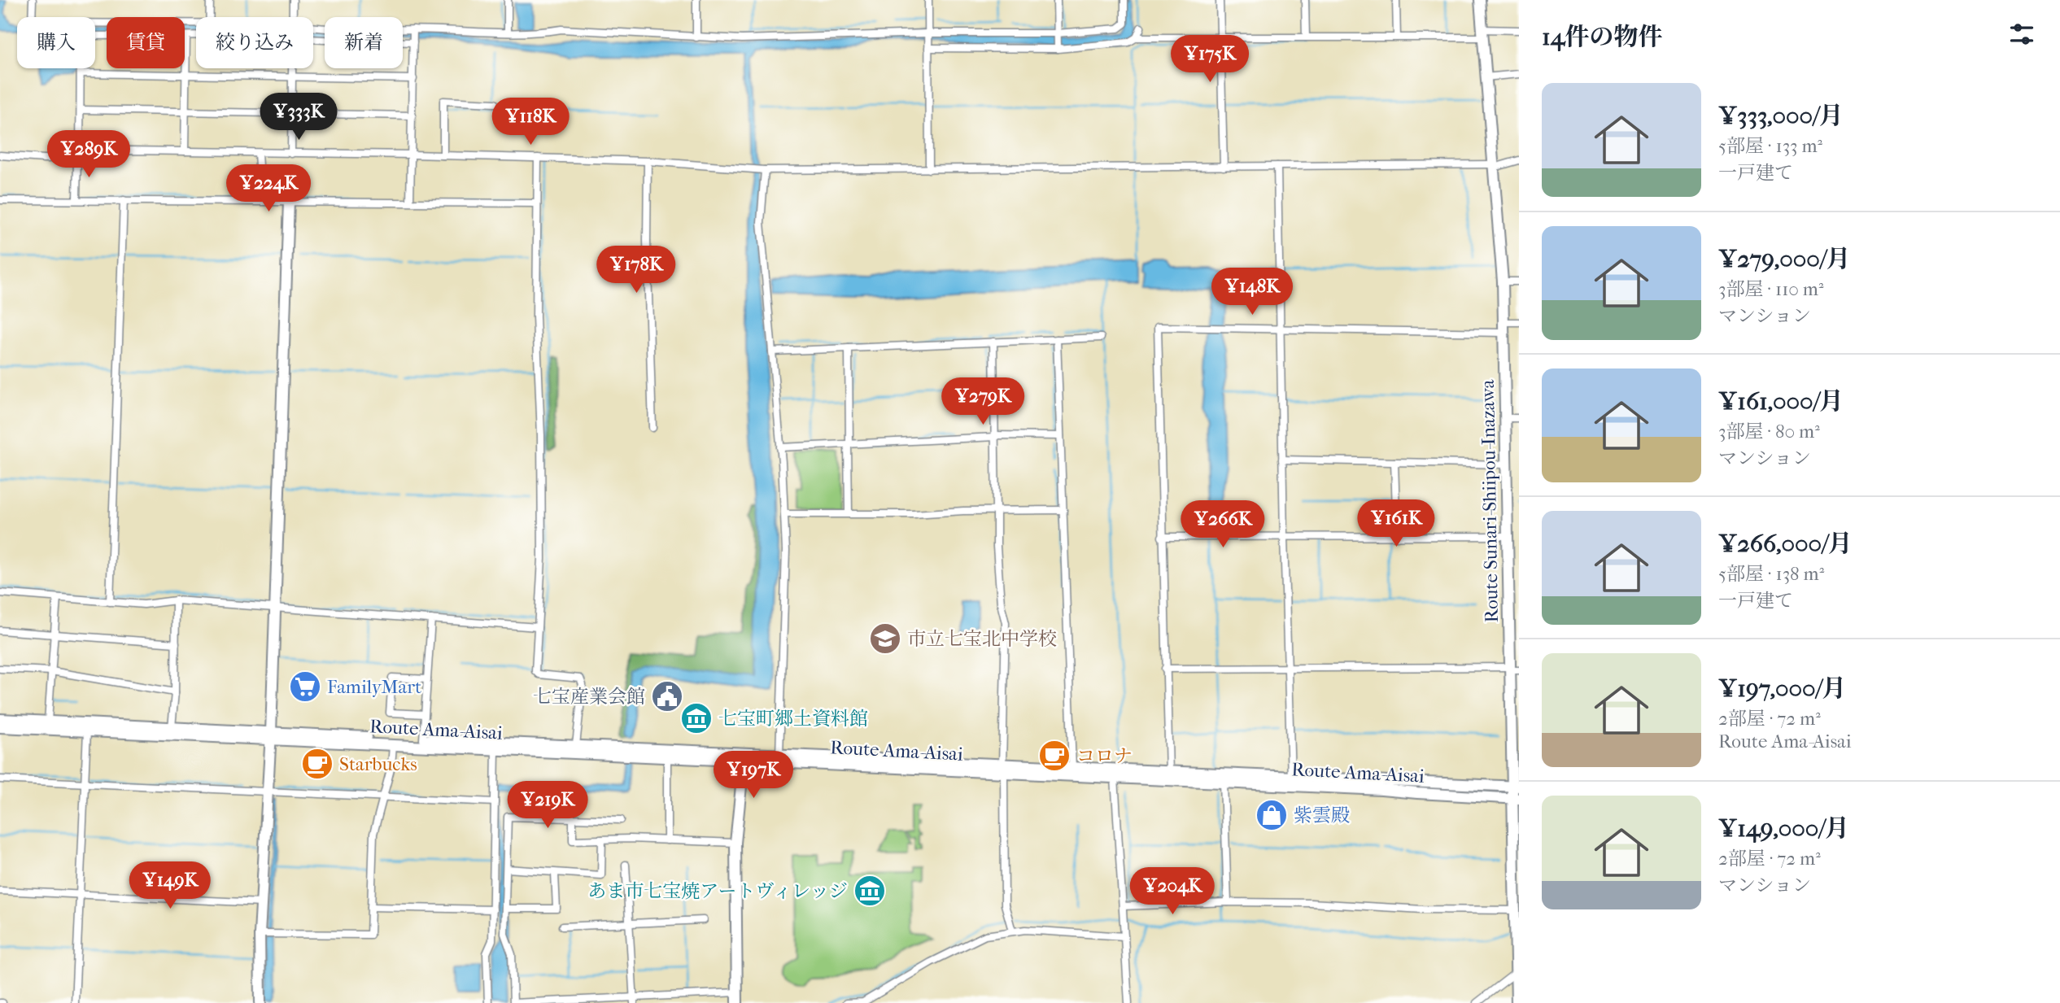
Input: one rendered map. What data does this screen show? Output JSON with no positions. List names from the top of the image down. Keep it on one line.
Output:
{"streets":{"main road":["Route Sunari-Shiipou-Inazawa","Route Ama-Aisai"]},"crossings":[["Route Sunari-Shiipou-Inazawa","Route Ama-Aisai"]],"places":{"school or university":["市立七宝北中学校"],"supermarket":["FamilyMart"],"public building":["七宝産業会館"],"museum":["七宝町郷土資料館","あま市七宝焼アートヴィレッジ"],"cafe":["コロナ","Starbucks"],"shop":["紫雲殿"]},"page":{"heading":"14件の物件","chip":["購入","賃貸","絞り込み","新着"],"price":["¥175K","¥333K","¥118K","¥289K","¥224K","¥178K","¥148K","¥279K","¥161K","¥266K","¥197K","¥219K","¥149K","¥204K"],"list":[{"name":"¥333,000/月","note":"5部屋 · 133 m² · 一戸建て"},{"name":"¥279,000/月","note":"3部屋 · 110 m² · マンション"},{"name":"¥161,000/月","note":"3部屋 · 80 m² · マンション"},{"name":"¥266,000/月","note":"5部屋 · 138 m² · 一戸建て"},{"name":"¥197,000/月","note":"2部屋 · 72 m² · Route Ama-Aisai"},{"name":"¥149,000/月","note":"2部屋 · 72 m² · マンション"}]}}
